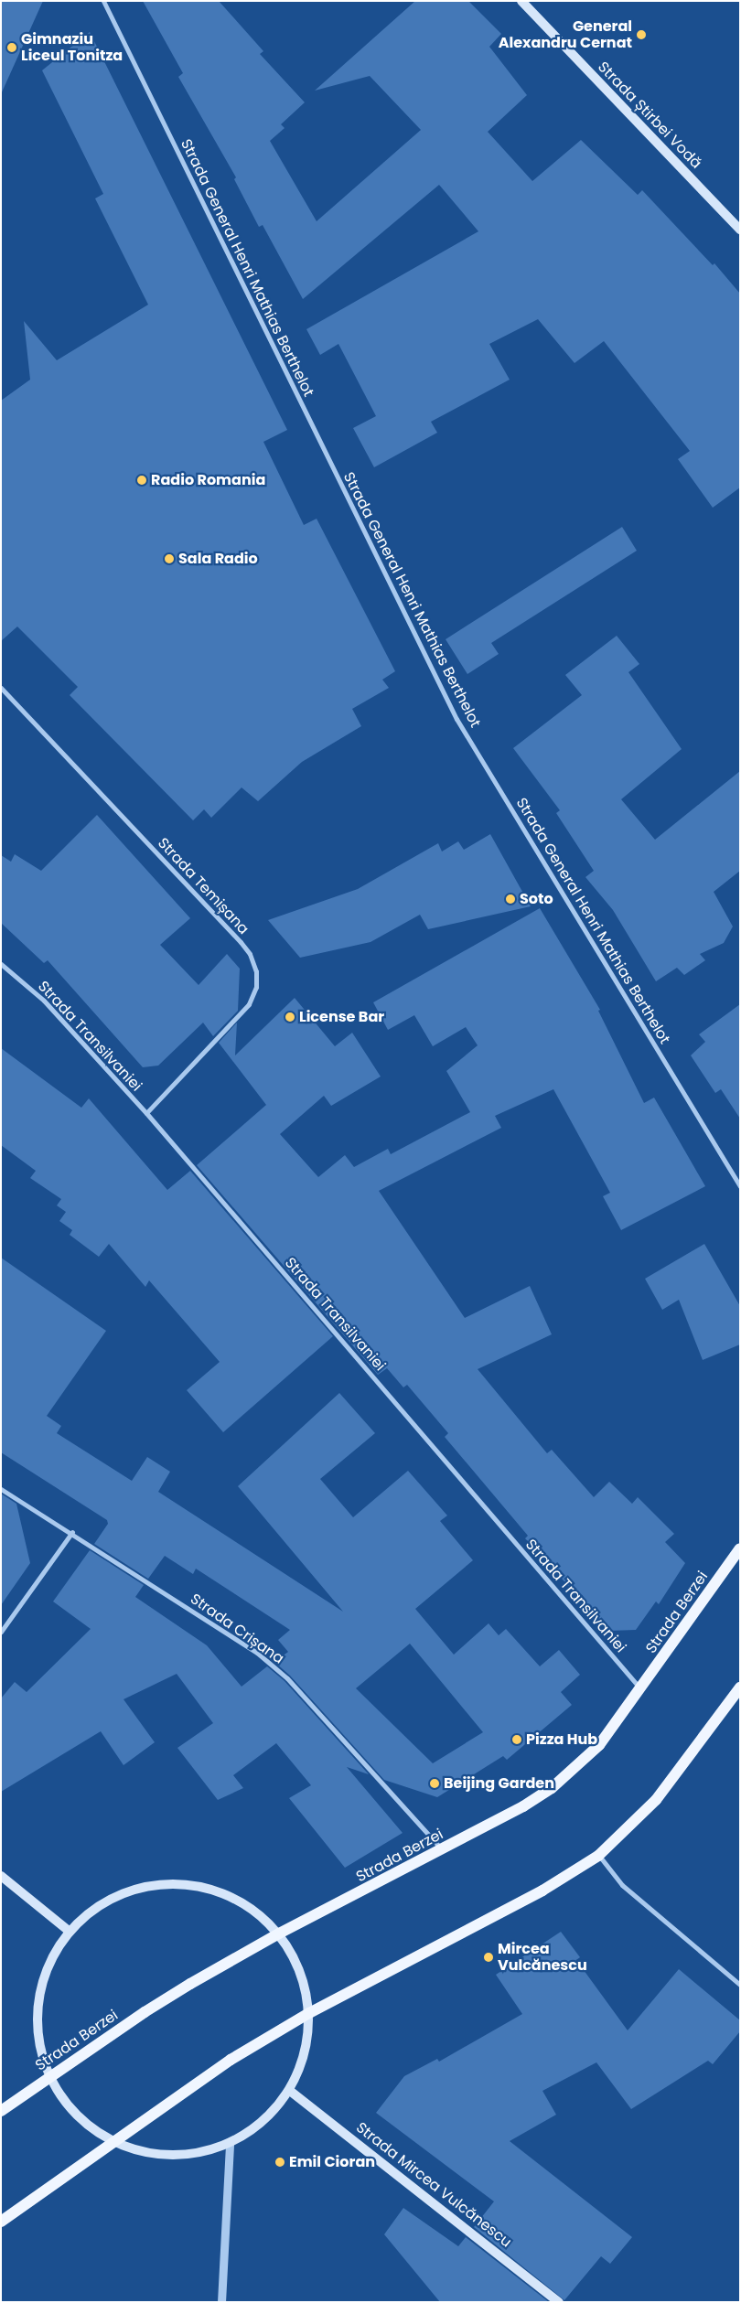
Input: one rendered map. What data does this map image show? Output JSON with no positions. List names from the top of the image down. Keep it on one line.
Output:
{"streets":{"main road":["Strada Știrbei Vodă","Strada Berzei","Strada Mircea Vulcănescu"],"street":["Strada General Henri Mathias Berthelot","Strada Temișana","Strada Transilvaniei","Strada Crișana"]},"crossings":[["Strada Temișana","Strada Transilvaniei"],["Strada Transilvaniei","Strada Berzei"],["Strada Berzei","Strada Crișana"]],"places":["General Alexandru Cernat","Gimnaziu Liceul Tonitza","Radio Romania","Sala Radio","Soto","License Bar","Pizza Hub","Beijing Garden","Mircea Vulcănescu","Emil Cioran"]}
